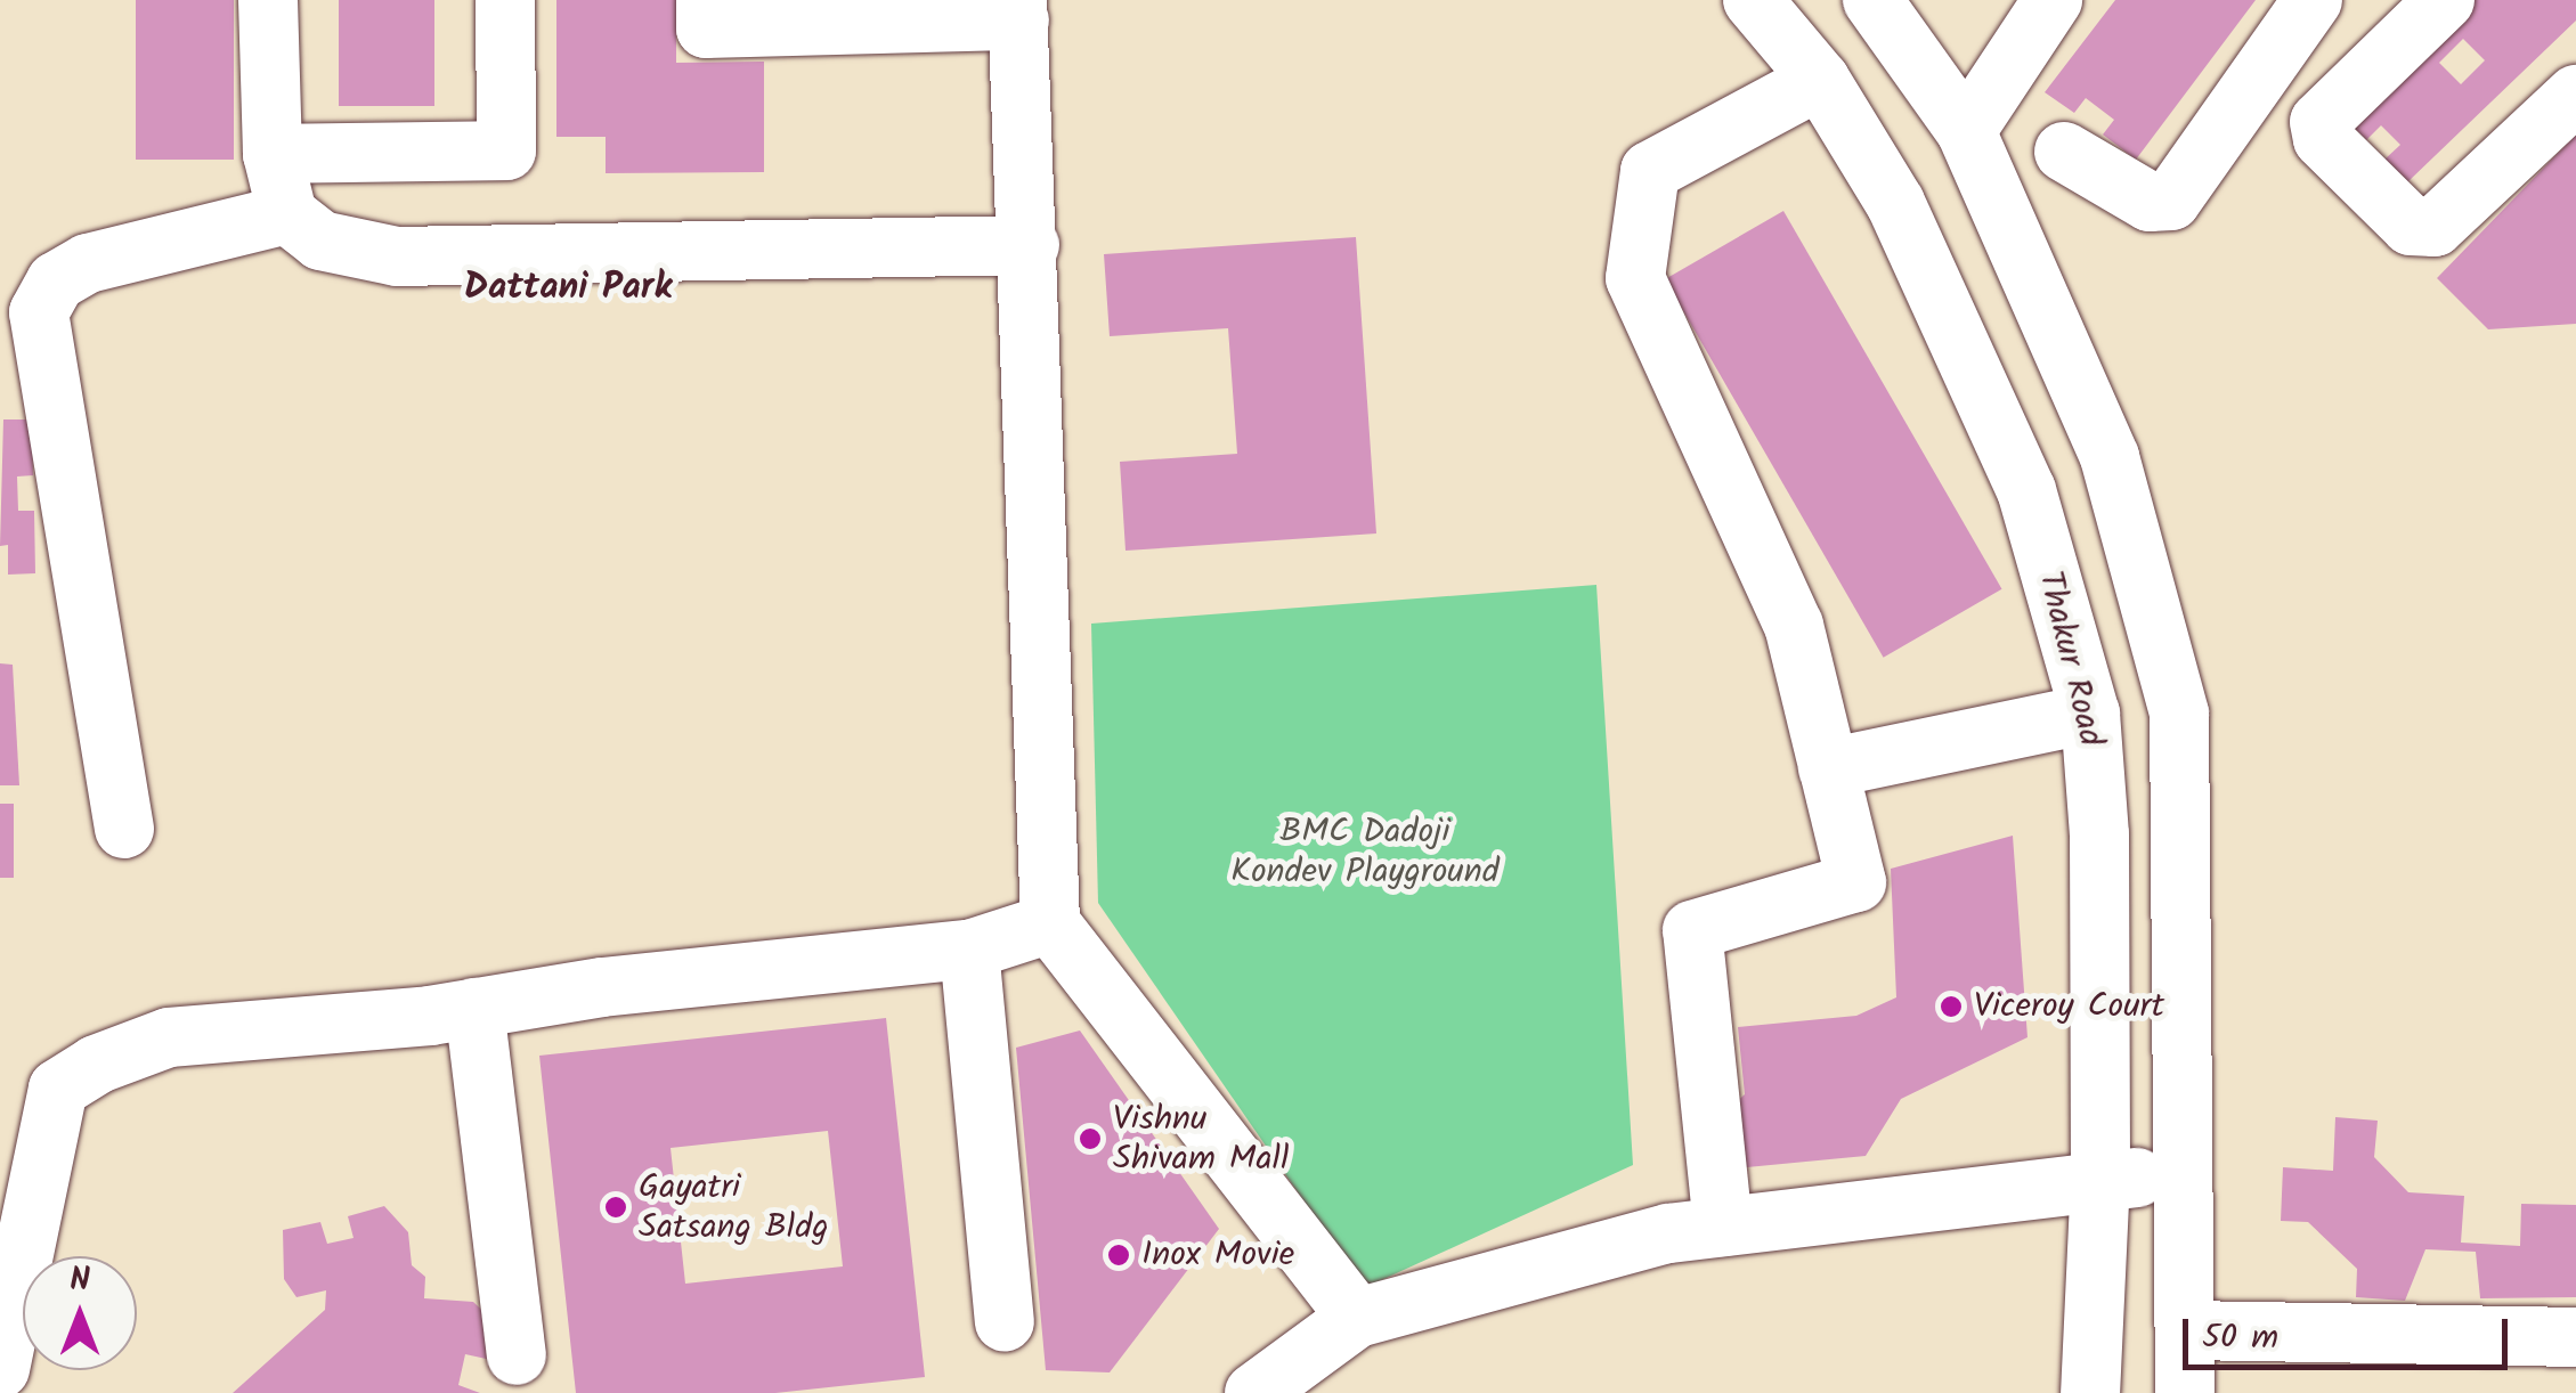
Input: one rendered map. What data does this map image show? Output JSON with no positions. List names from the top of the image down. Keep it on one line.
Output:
{"streets":{"street":["Thakur Road"]},"districts":["Dattani Park"],"parks":["BMC Dadoji Kondev Playground"],"places":["Viceroy Court","Vishnu Shivam Mall","Gayatri Satsang Bldg","Inox Movie"],"scale_bar":"50 m","north":"top"}
